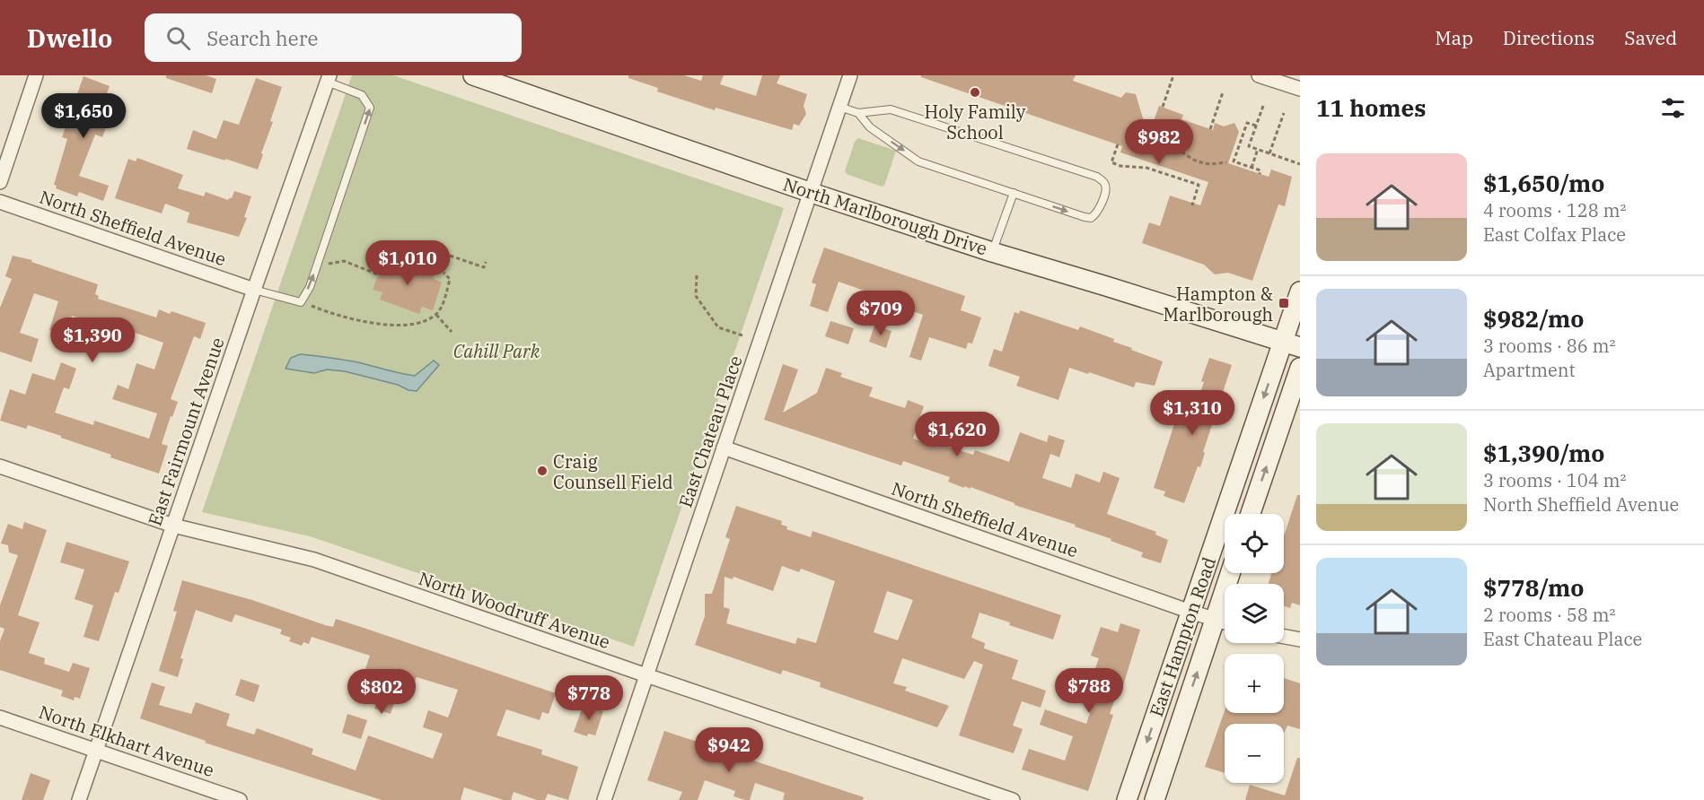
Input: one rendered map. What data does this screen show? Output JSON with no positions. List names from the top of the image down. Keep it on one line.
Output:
{"streets":{"main road":["North Marlborough Drive","East Hampton Road"],"street":["North Sheffield Avenue","East Fairmount Avenue","East Chateau Place","North Woodruff Avenue","North Elkhart Avenue"]},"crossings":[["North Marlborough Drive","East Chateau Place"],["North Marlborough Drive","East Hampton Road"],["North Sheffield Avenue","East Fairmount Avenue"],["North Sheffield Avenue","East Chateau Place"],["North Sheffield Avenue","East Hampton Road"],["East Fairmount Avenue","North Woodruff Avenue"],["East Fairmount Avenue","North Elkhart Avenue"],["East Chateau Place","North Woodruff Avenue"]],"parks":["Cahill Park"],"places":{"other":["Holy Family School","Craig Counsell Field"],"transit":["Hampton & Marlborough"]},"page":{"header":"Dwello","search":"Search here","nav":["Map","Directions","Saved"],"heading":"11 homes","price":["$1,650","$982","$1,010","$709","$1,390","$1,310","$1,620","$788","$802","$778","$942"],"list":[{"name":"$1,650/mo","note":"4 rooms · 128 m² · East Colfax Place"},{"name":"$982/mo","note":"3 rooms · 86 m² · Apartment"},{"name":"$1,390/mo","note":"3 rooms · 104 m² · North Sheffield Avenue"},{"name":"$778/mo","note":"2 rooms · 58 m² · East Chateau Place"}],"map_buttons":["+","−"]}}
